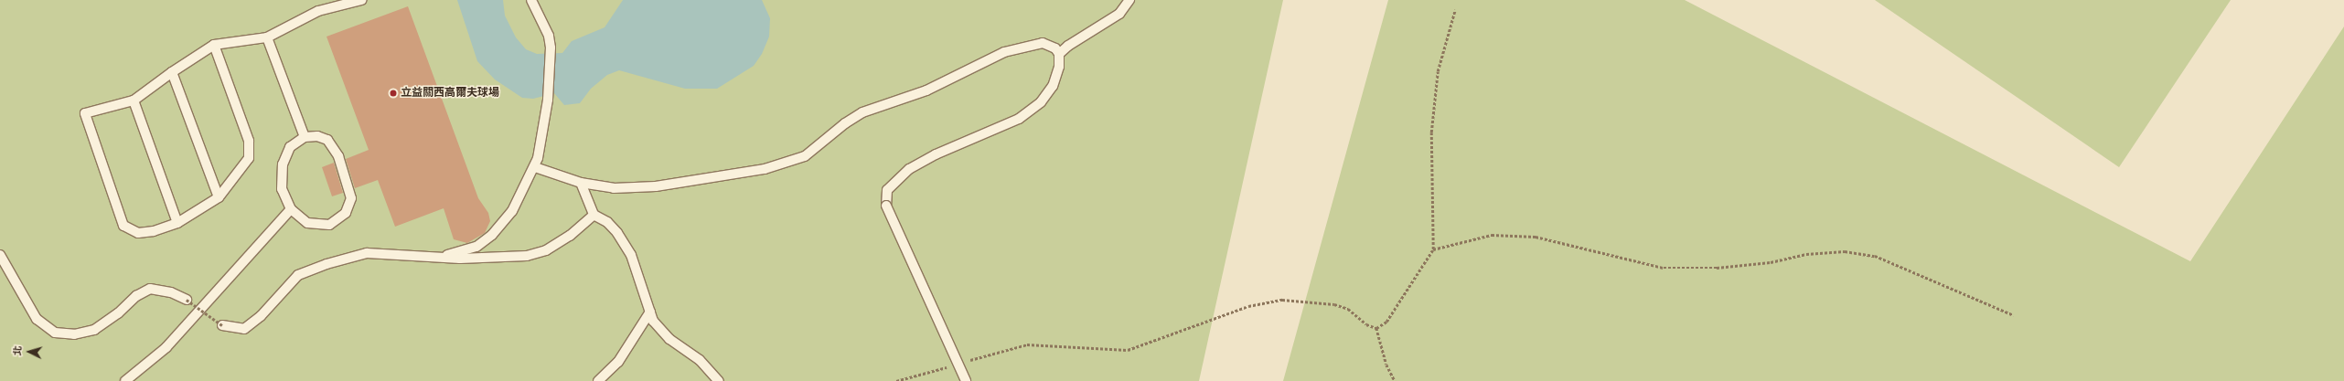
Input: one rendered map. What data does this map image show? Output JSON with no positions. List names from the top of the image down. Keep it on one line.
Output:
{"places":["立益關西高爾夫球場"],"north":"left"}
